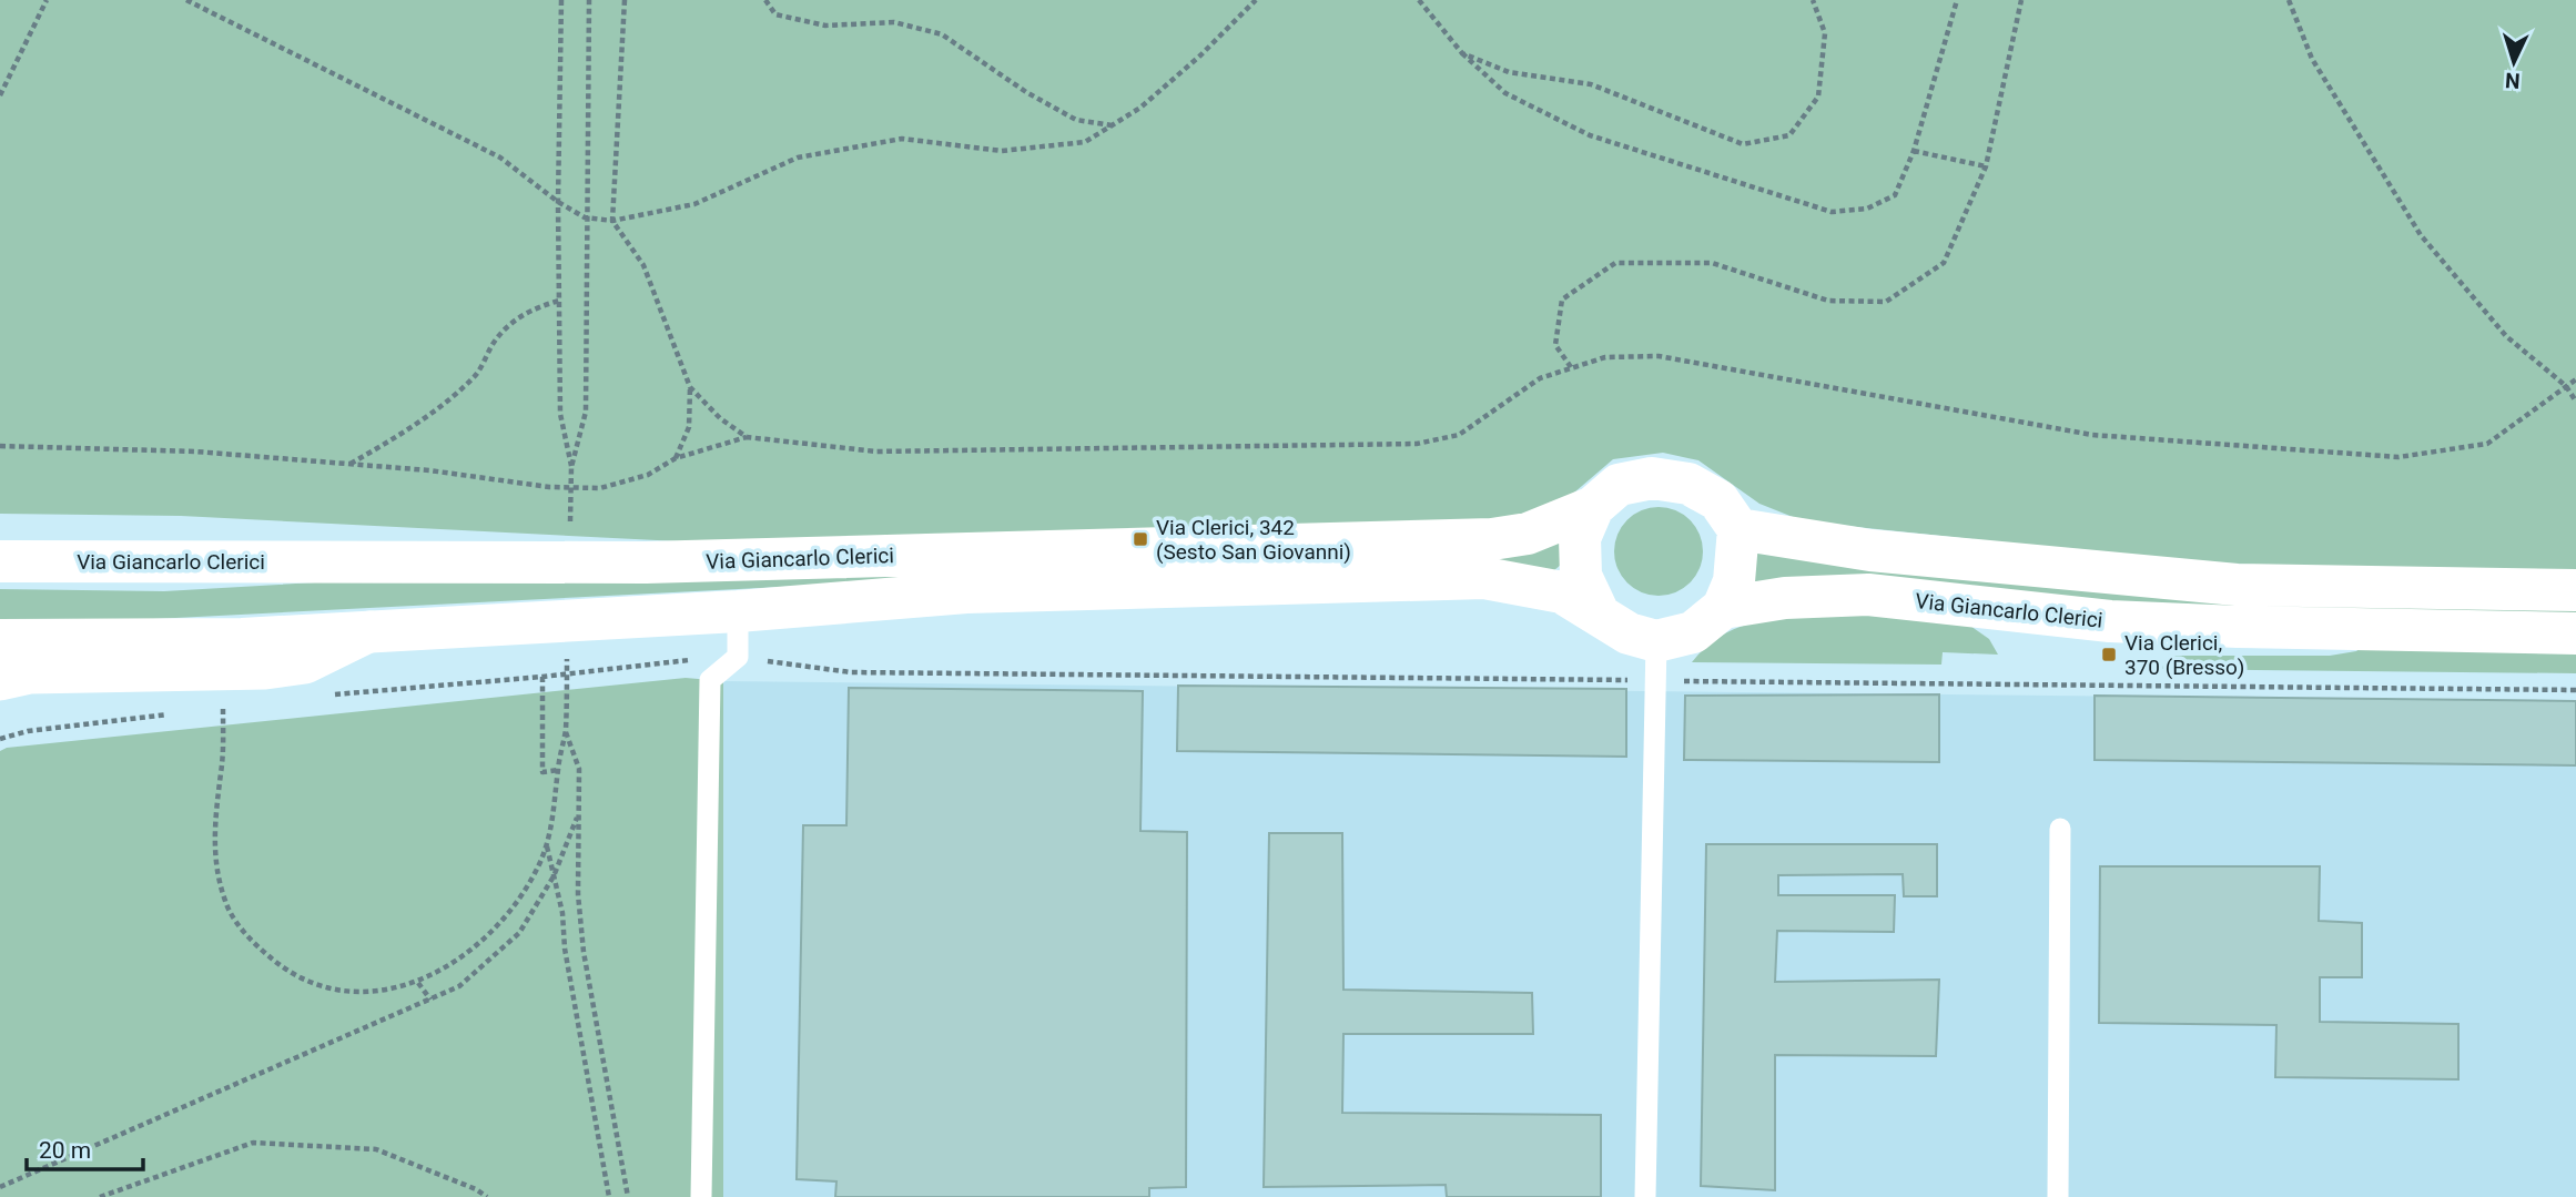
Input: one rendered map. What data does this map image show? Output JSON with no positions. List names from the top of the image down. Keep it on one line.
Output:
{"streets":{"street":["Via Giancarlo Clerici"]},"places":{"transit":["Via Clerici, 342 (Sesto San Giovanni)","Via Clerici, 370 (Bresso)"]},"scale_bar":"20 m","north":"bottom"}
